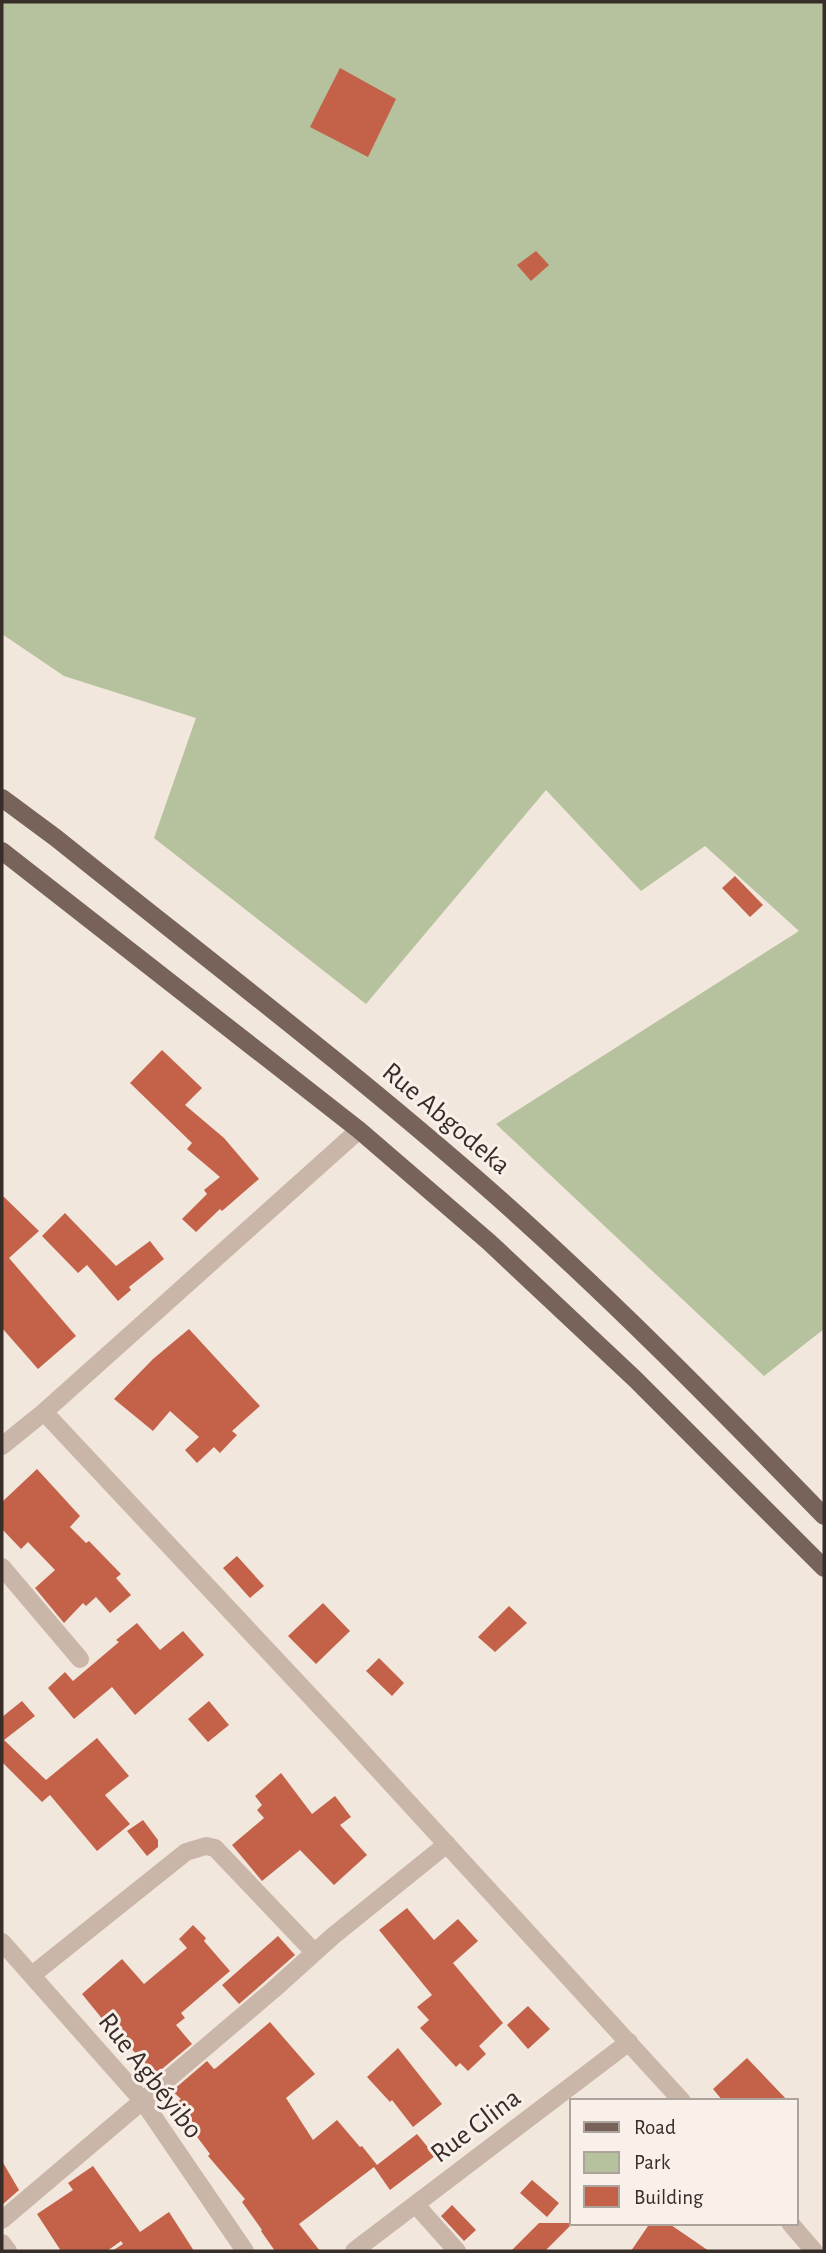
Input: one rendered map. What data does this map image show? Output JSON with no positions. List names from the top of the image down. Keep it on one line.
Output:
{"streets":{"main road":["Rue Abgodeka"],"street":["Rue Agbéyibo","Rue Glina"]},"legend":["Road","Park","Building"]}
